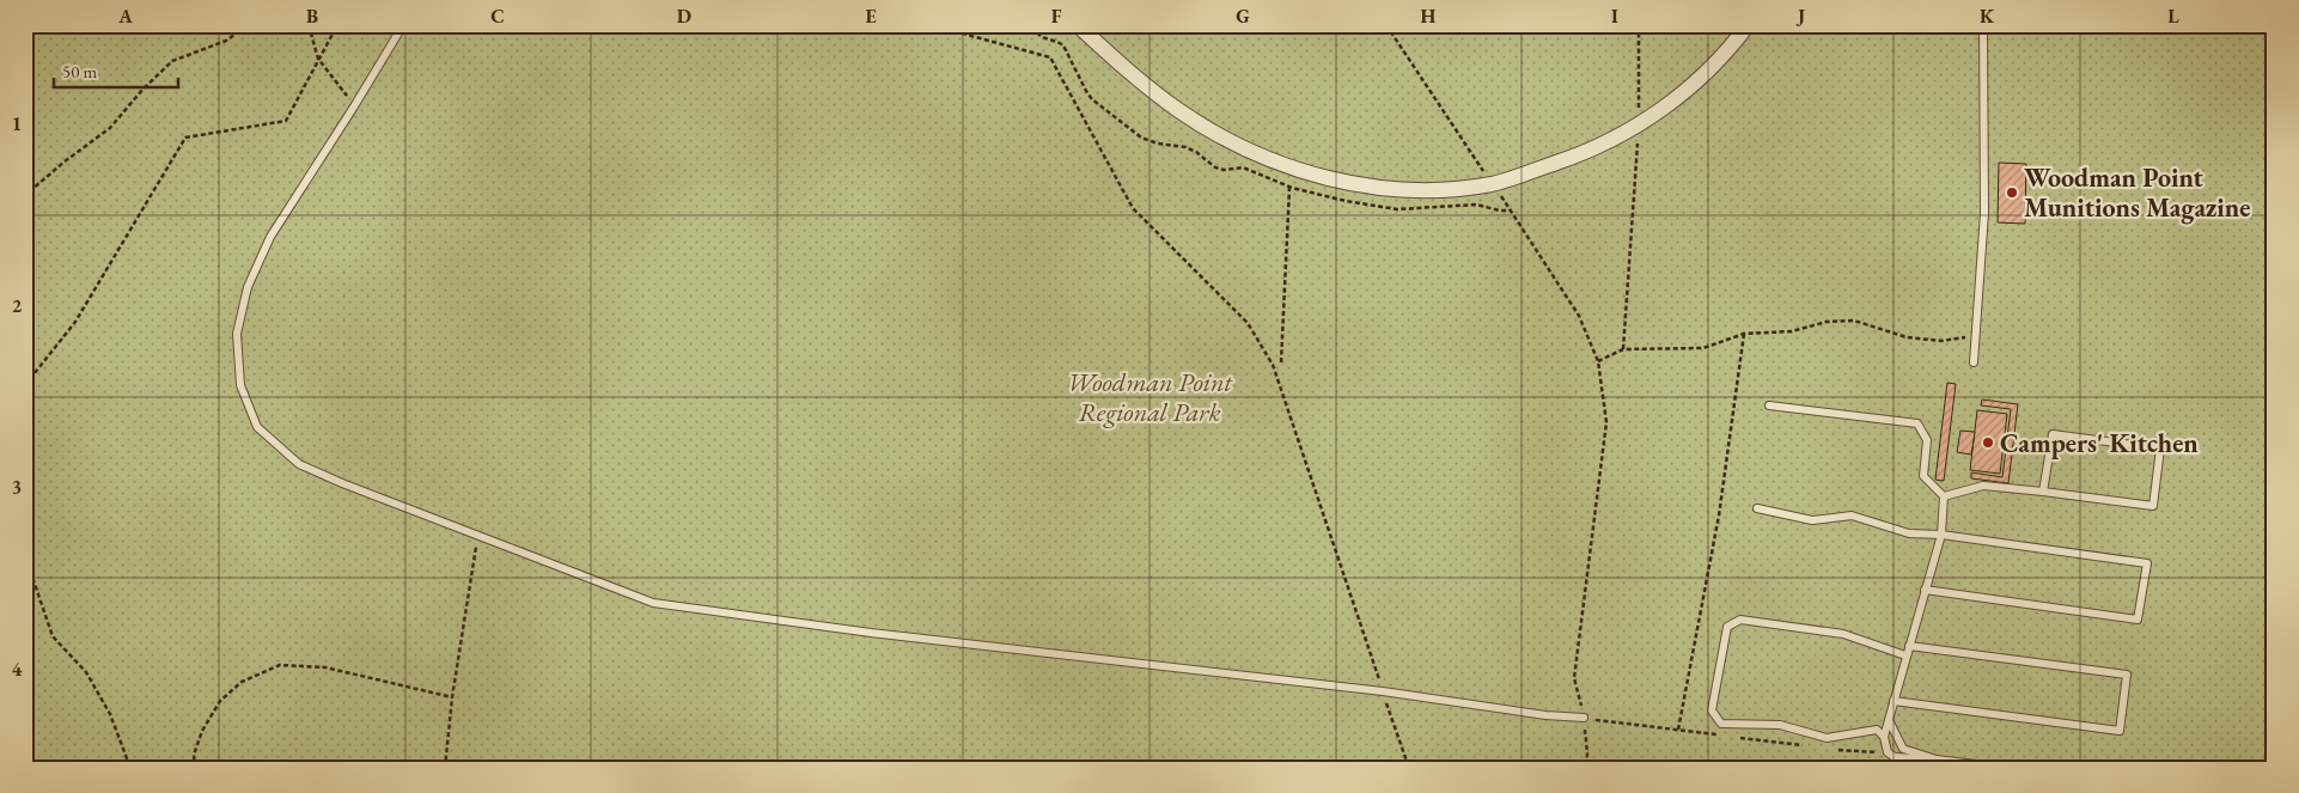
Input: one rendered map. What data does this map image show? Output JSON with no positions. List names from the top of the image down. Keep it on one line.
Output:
{"parks":["Woodman Point Regional Park"],"places":["Woodman Point Munitions Magazine","Campers' Kitchen"],"scale_bar":"50 m","grid":{"columns":["A","B","C","D","E","F","G","H","I","J","K","L"],"rows":["1","2","3","4"]}}
